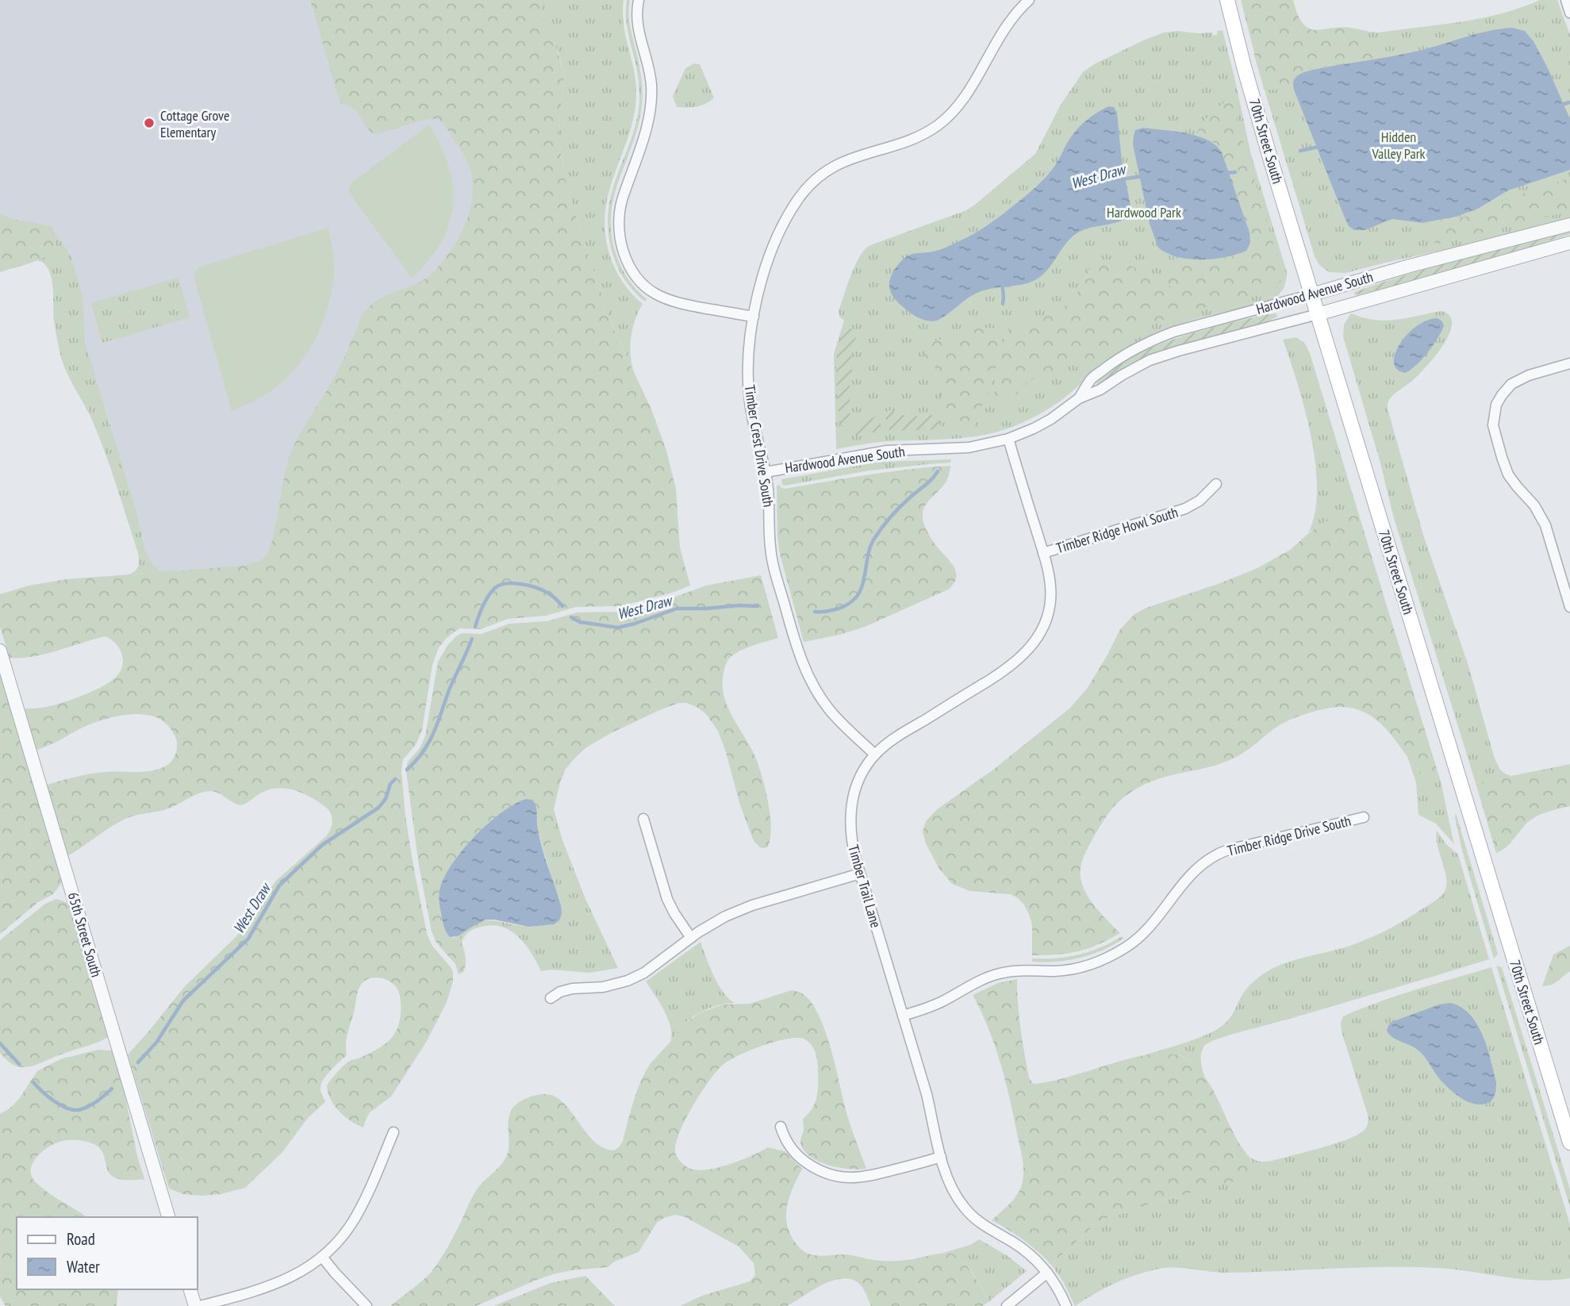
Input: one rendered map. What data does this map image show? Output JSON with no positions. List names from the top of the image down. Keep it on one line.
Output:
{"streets":{"main road":["70th Street South"],"street":["Hardwood Avenue South","Timber Crest Drive South","Timber Ridge Howl South","Timber Ridge Drive South","Timber Trail Lane","65th Street South"]},"crossings":[["70th Street South","Hardwood Avenue South"],["Hardwood Avenue South","Timber Crest Drive South"],["Hardwood Avenue South","Timber Trail Lane"],["Timber Crest Drive South","Timber Trail Lane"],["Timber Ridge Howl South","Timber Trail Lane"],["Timber Ridge Drive South","Timber Trail Lane"]],"water":["West Draw"],"parks":["Hidden Valley Park","Hardwood Park"],"places":["Cottage Grove Elementary"],"legend":["Road","Water"]}
